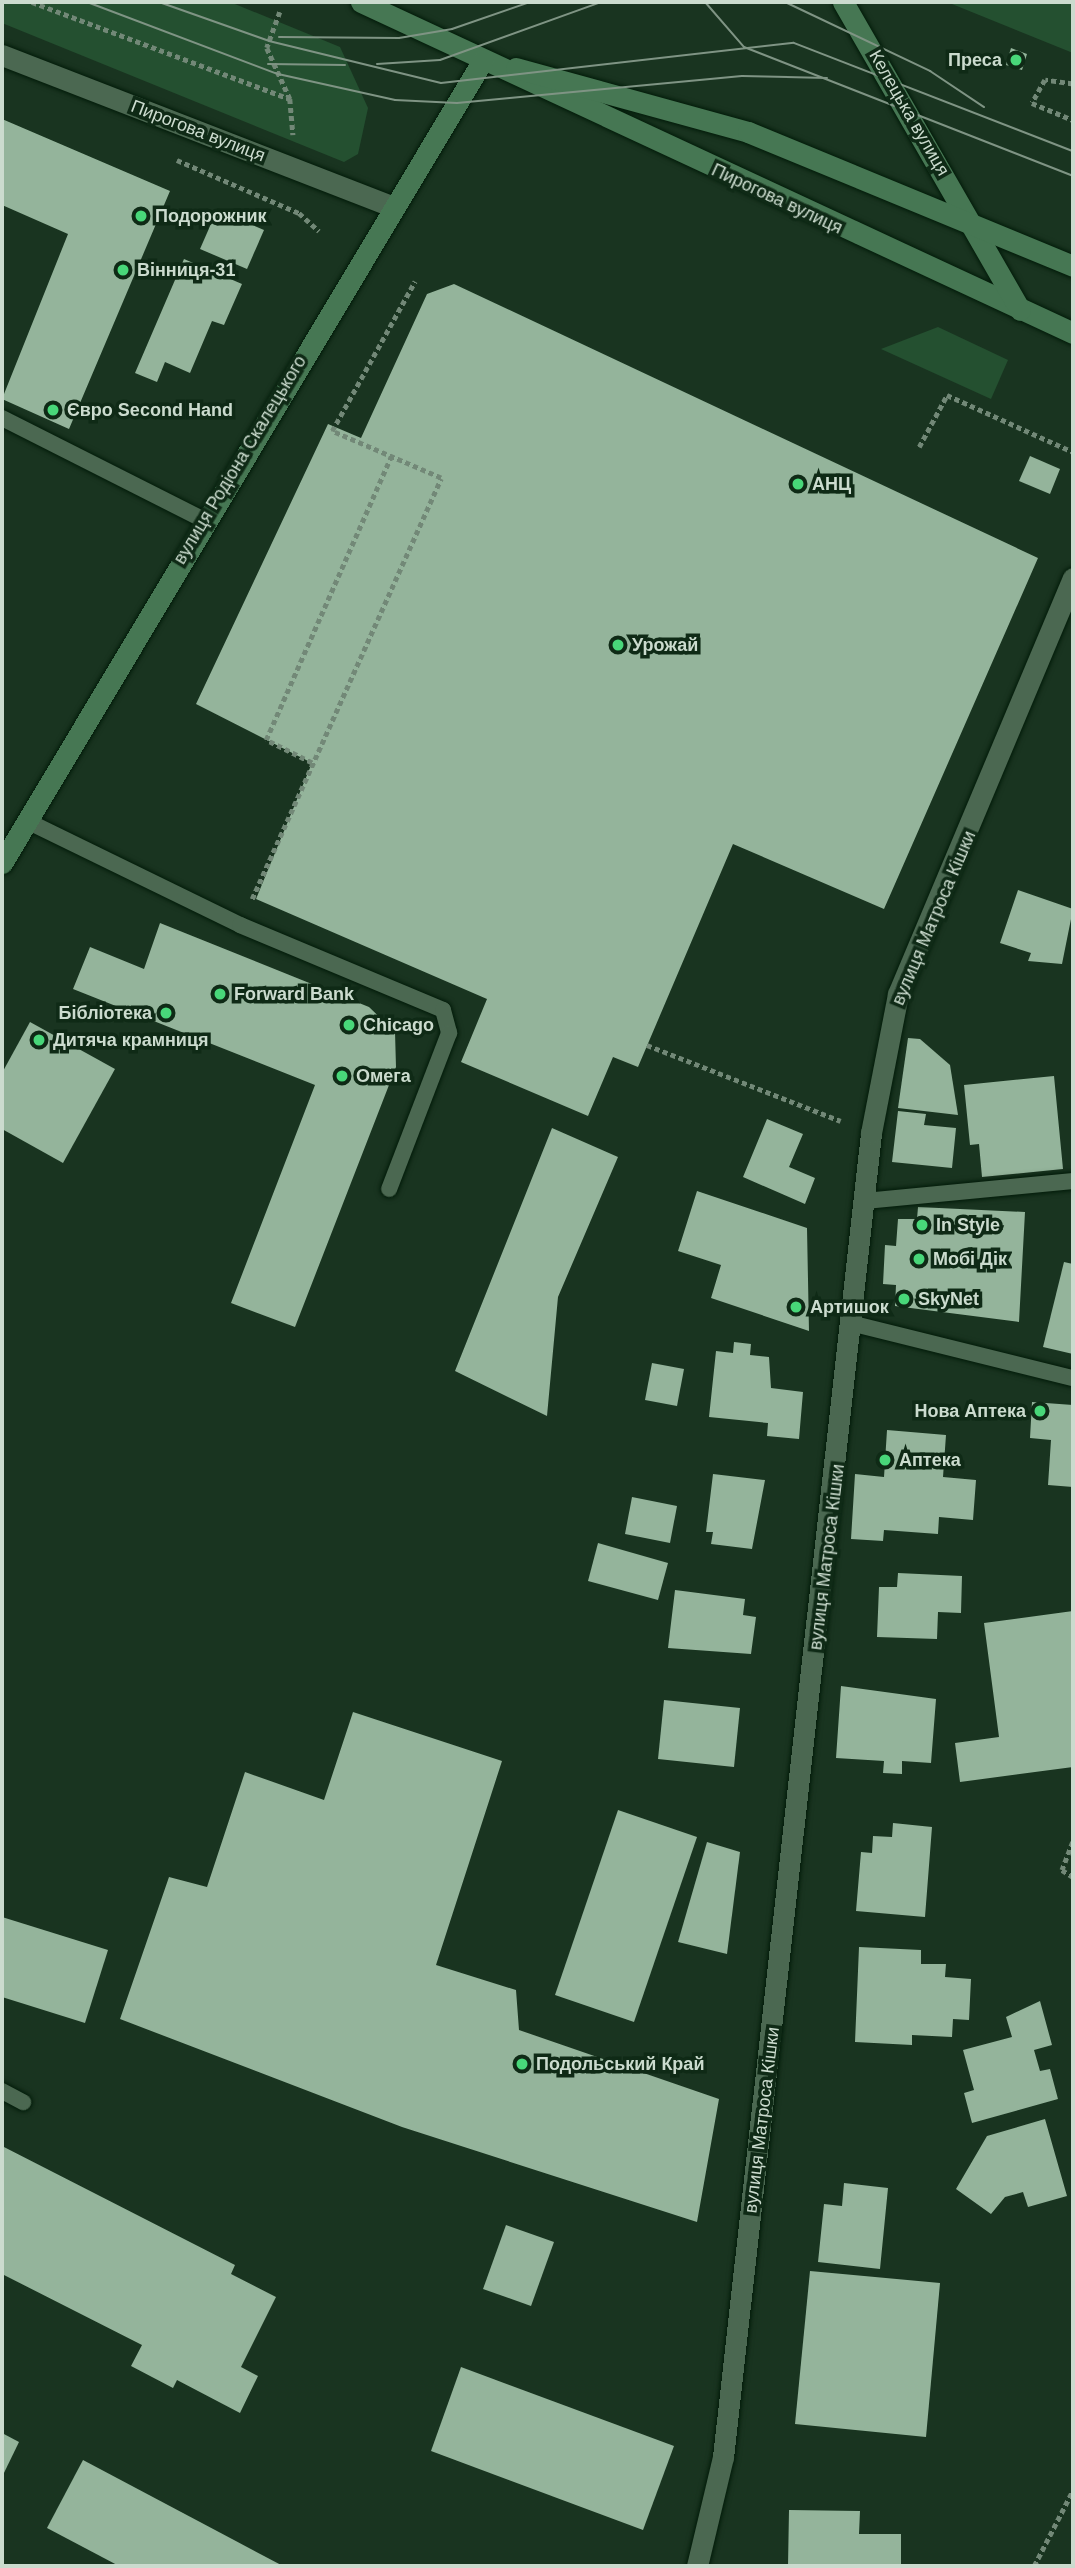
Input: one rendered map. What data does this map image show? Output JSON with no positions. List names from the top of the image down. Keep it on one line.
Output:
{"streets":{"main road":["Келецька вулиця","Пирогова вулиця","вулиця Родіона Скалецького"],"street":["вулиця Матроса Кішки"]},"crossings":[["Келецька вулиця","Пирогова вулиця"],["Пирогова вулиця","вулиця Родіона Скалецького"]],"places":["Преса","Подорожник","Вінниця-31","Євро Second Hand","АНЦ","Урожай","Forward Bank","Бібліотека","Chicago","Дитяча крамниця","Омега","In Style","Мобі Дік","SkyNet","Артишок","Нова Аптека","Аптека","Подольський Край"]}
